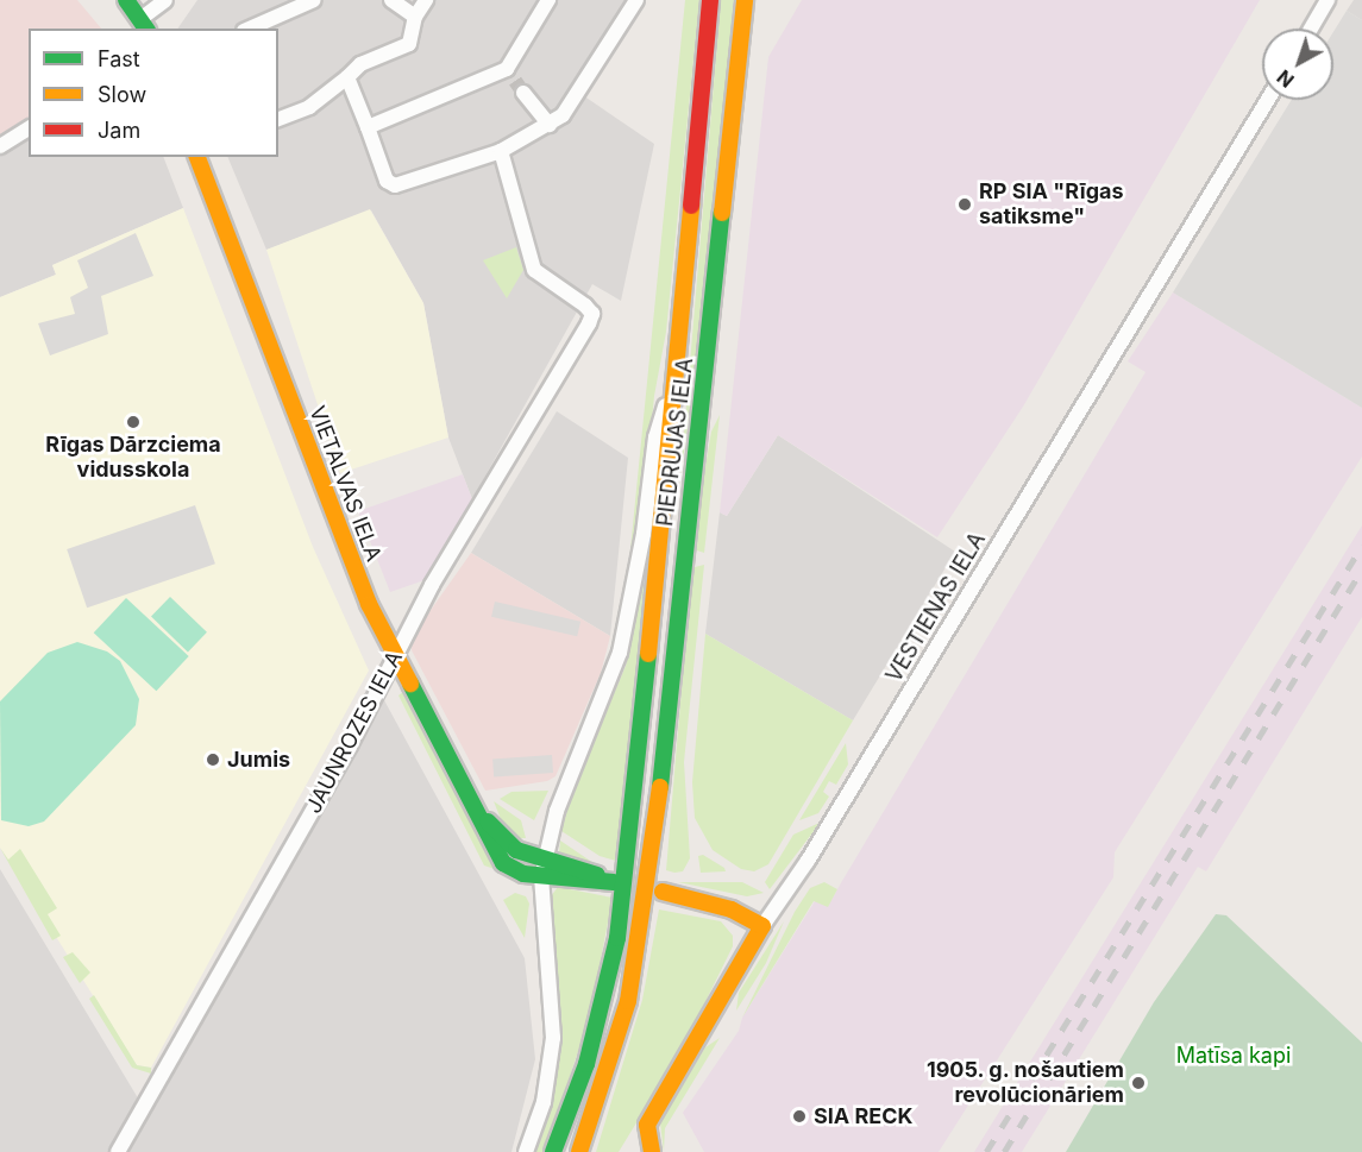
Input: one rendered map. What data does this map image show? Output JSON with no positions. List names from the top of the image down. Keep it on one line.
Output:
{"streets":{"main road":["PIEDRUJAS IELA","VIETALVAS IELA","VESTIENAS IELA"],"street":["JAUNROZES IELA"]},"crossings":[["VIETALVAS IELA","JAUNROZES IELA"]],"parks":["Matīsa kapi"],"places":["RP SIA \"Rīgas satiksme\"","Rīgas Dārzciema vidusskola","Jumis","1905. g. nošautiem revolūcionāriem","SIA RECK"],"legend":["Fast","Slow","Jam"],"north":"bottom left"}
